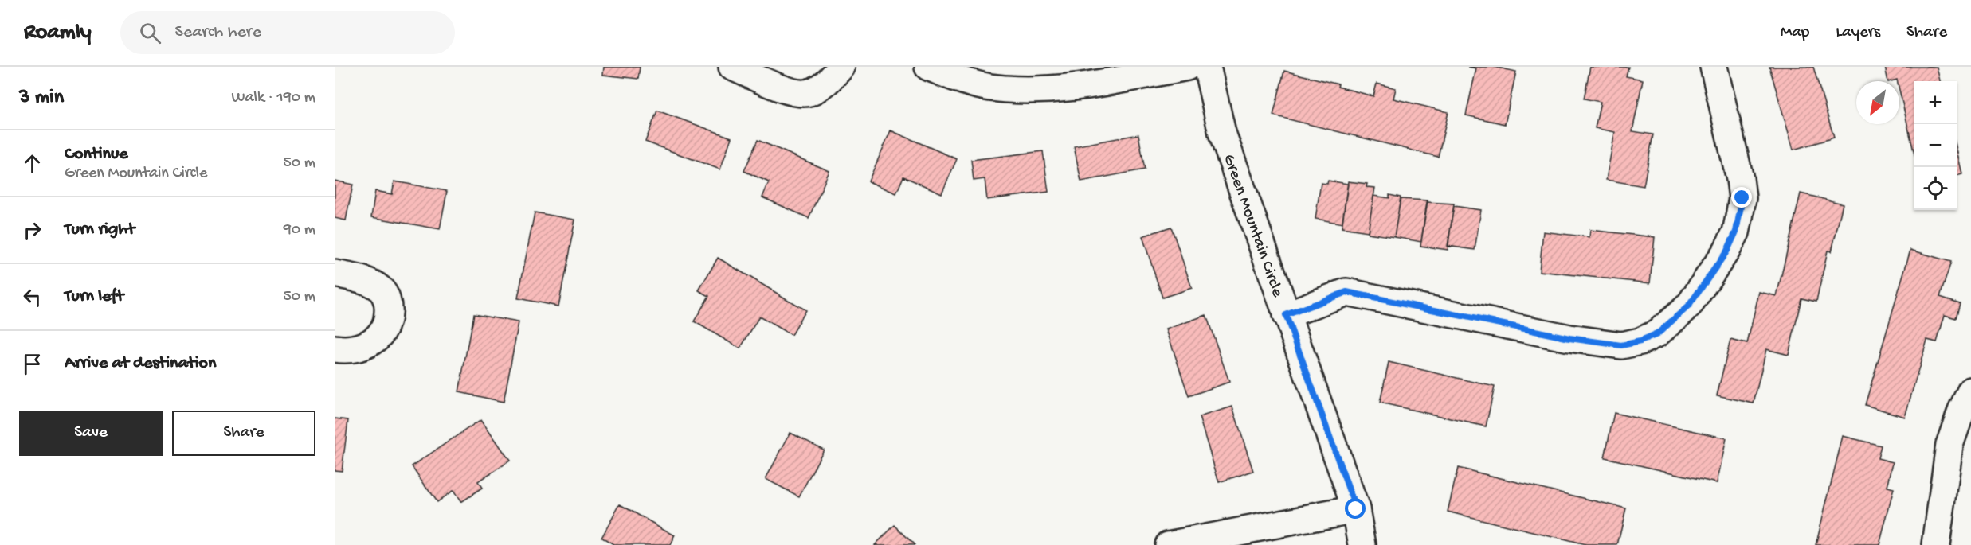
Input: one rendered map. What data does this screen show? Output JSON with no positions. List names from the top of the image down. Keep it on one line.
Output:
{"streets":{"street":["Green Mountain Circle"]},"north":"bottom left","page":{"header":"Roamly","search":"Search here","nav":["Map","Layers","Share"],"heading":["3 min","Walk · 190 m"],"map_buttons":["+","−"],"list":[["Continue","Green Mountain Circle","50 m"],["Turn right","90 m"],["Turn left","50 m"],"Arrive at destination"],"buttons":["Save","Share"]}}
